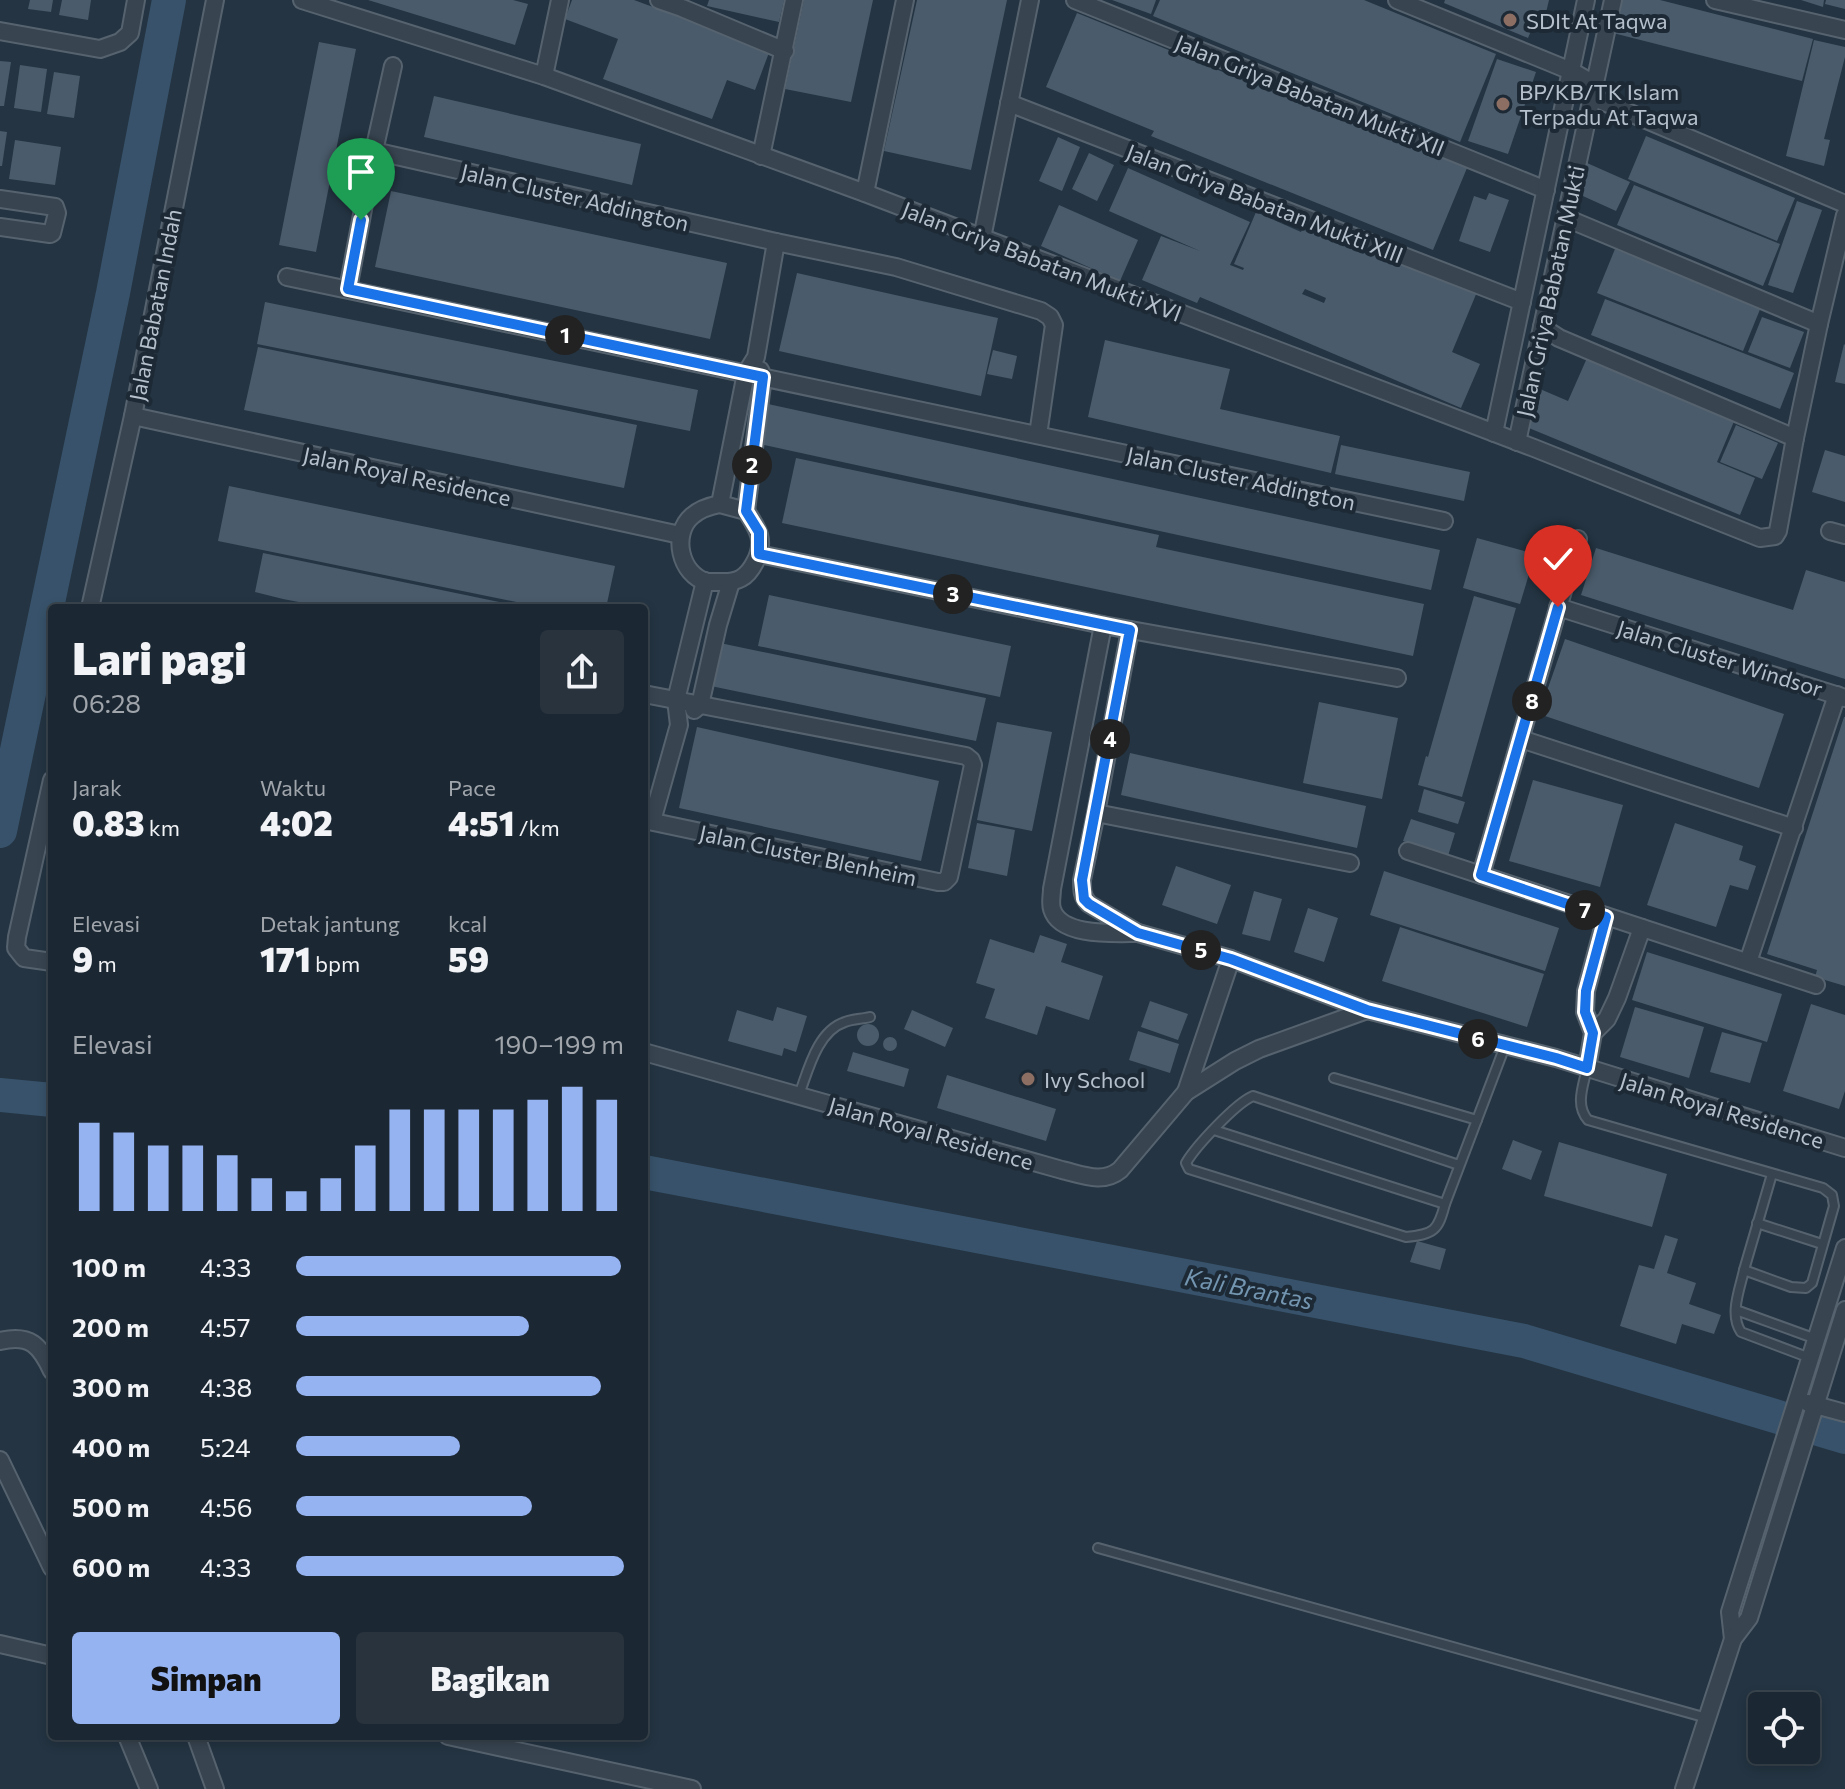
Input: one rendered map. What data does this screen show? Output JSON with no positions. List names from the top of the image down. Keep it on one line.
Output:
{"streets":{"street":["Jalan Griya Babatan Mukti XII","Jalan Cluster Addington","Jalan Griya Babatan Mukti XIII","Jalan Griya Babatan Mukti XVI","Jalan Griya Babatan Mukti","Jalan Babatan Indah","Jalan Royal Residence","Jalan Cluster Windsor","Jalan Cluster Blenheim"]},"crossings":[["Jalan Griya Babatan Mukti XII","Jalan Griya Babatan Mukti"],["Jalan Griya Babatan Mukti XIII","Jalan Griya Babatan Mukti"],["Jalan Griya Babatan Mukti XVI","Jalan Griya Babatan Mukti"],["Jalan Babatan Indah","Jalan Royal Residence"],["Jalan Royal Residence","Jalan Cluster Blenheim"]],"water":["Kali Brantas"],"places":["SDIt At Taqwa","BP/KB/TK Islam Terpadu At Taqwa","Ivy School"],"page":{"pins":["1","2","3","8","4","7","5","6"],"heading":["Lari pagi","06:28"],"stats":[["Jarak","0.83 km"],["Waktu","4:02"],["Pace","4:51 /km"],["Elevasi","9 m"],["Detak jantung","171 bpm"],["kcal","59"]],"chart":["Elevasi","190–199 m"],"list":[{"name":"100 m","note":"4:33"},{"name":"200 m","note":"4:57"},{"name":"300 m","note":"4:38"},{"name":"400 m","note":"5:24"},{"name":"500 m","note":"4:56"},{"name":"600 m","note":"4:33"}],"buttons":["Simpan","Bagikan"]}}
